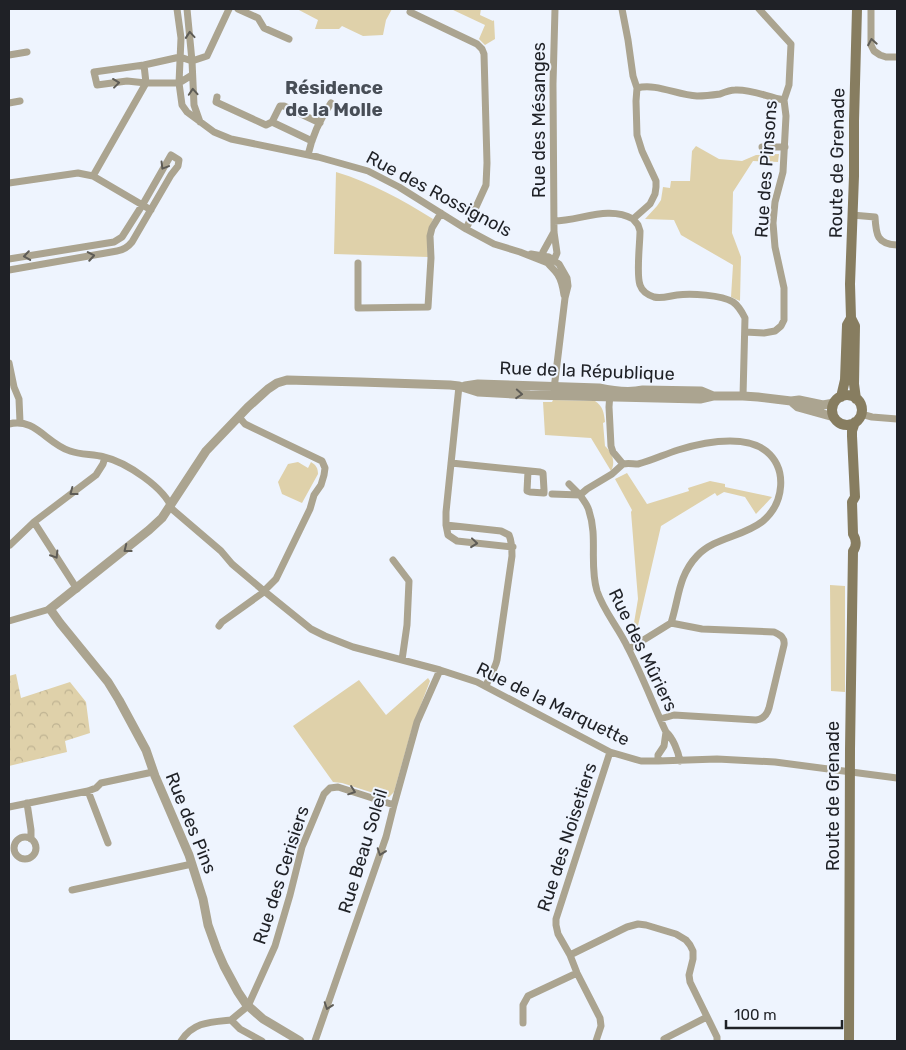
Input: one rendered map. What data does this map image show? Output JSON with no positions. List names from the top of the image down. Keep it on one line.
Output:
{"streets":{"main road":["Route de Grenade"],"street":["Rue des Mésanges","Rue des Pinsons","Rue des Rossignols","Rue de la République","Rue des Mûriers","Rue de la Marquette","Rue des Pins","Rue des Noisetiers","Rue Beau Soleil","Rue des Cerisiers"]},"crossings":[["Rue des Mésanges","Rue des Rossignols"],["Route de Grenade","Rue de la République"],["Route de Grenade","Rue de la Marquette"],["Rue de la République","Rue de la Marquette"],["Rue de la République","Rue des Pins"],["Rue des Mûriers","Rue de la Marquette"],["Rue de la Marquette","Rue des Noisetiers"],["Rue de la Marquette","Rue Beau Soleil"],["Rue des Pins","Rue des Cerisiers"],["Rue Beau Soleil","Rue des Cerisiers"]],"one_way":["Rue Beau Soleil","Rue des Cerisiers"],"districts":["Résidence de la Molle"],"scale_bar":"100 m"}
